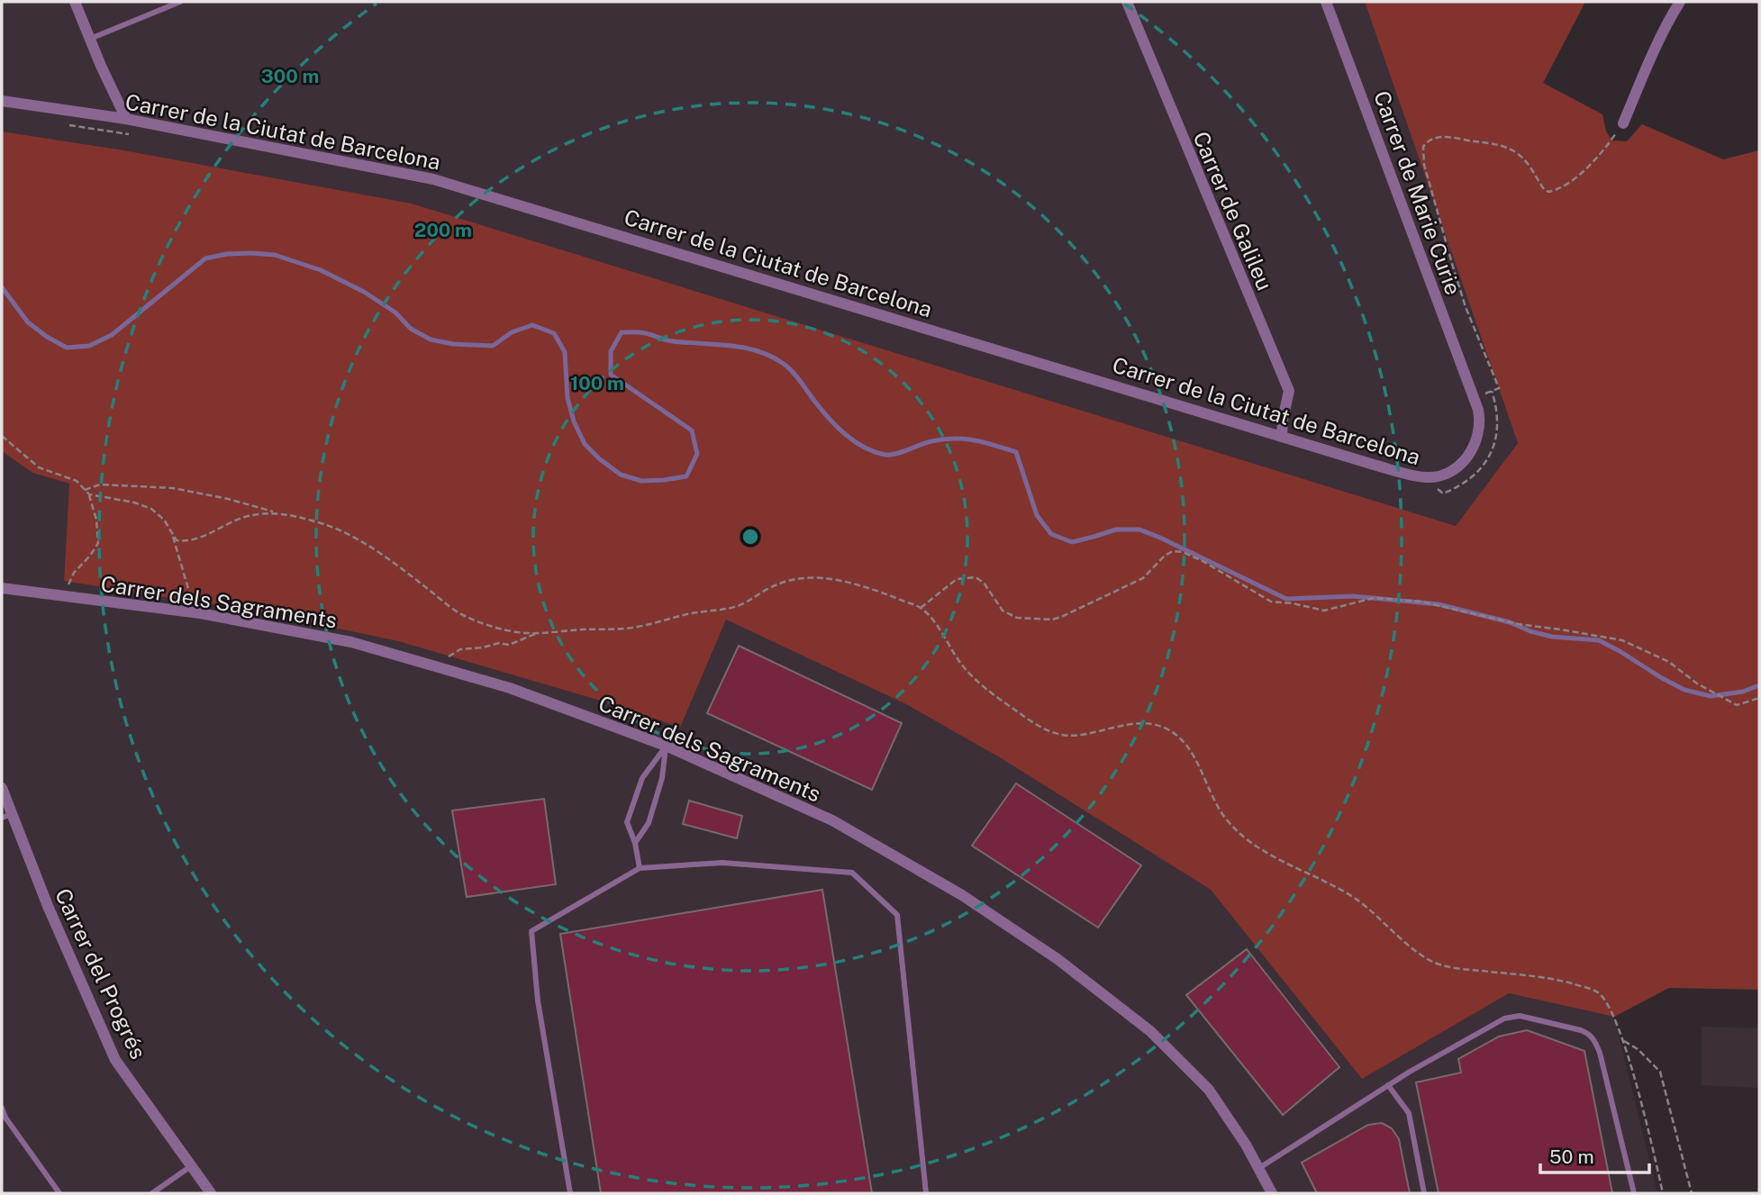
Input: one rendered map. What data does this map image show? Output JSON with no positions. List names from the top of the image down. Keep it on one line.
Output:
{"streets":{"street":["Carrer de la Ciutat de Barcelona","Carrer de Marie Curie","Carrer de Galileu","Carrer dels Sagraments","Carrer del Progrés"]},"crossings":[["Carrer de la Ciutat de Barcelona","Carrer de Marie Curie"],["Carrer de la Ciutat de Barcelona","Carrer de Galileu"]],"scale_bar":"50 m","rings":["300 m","200 m","100 m"]}
